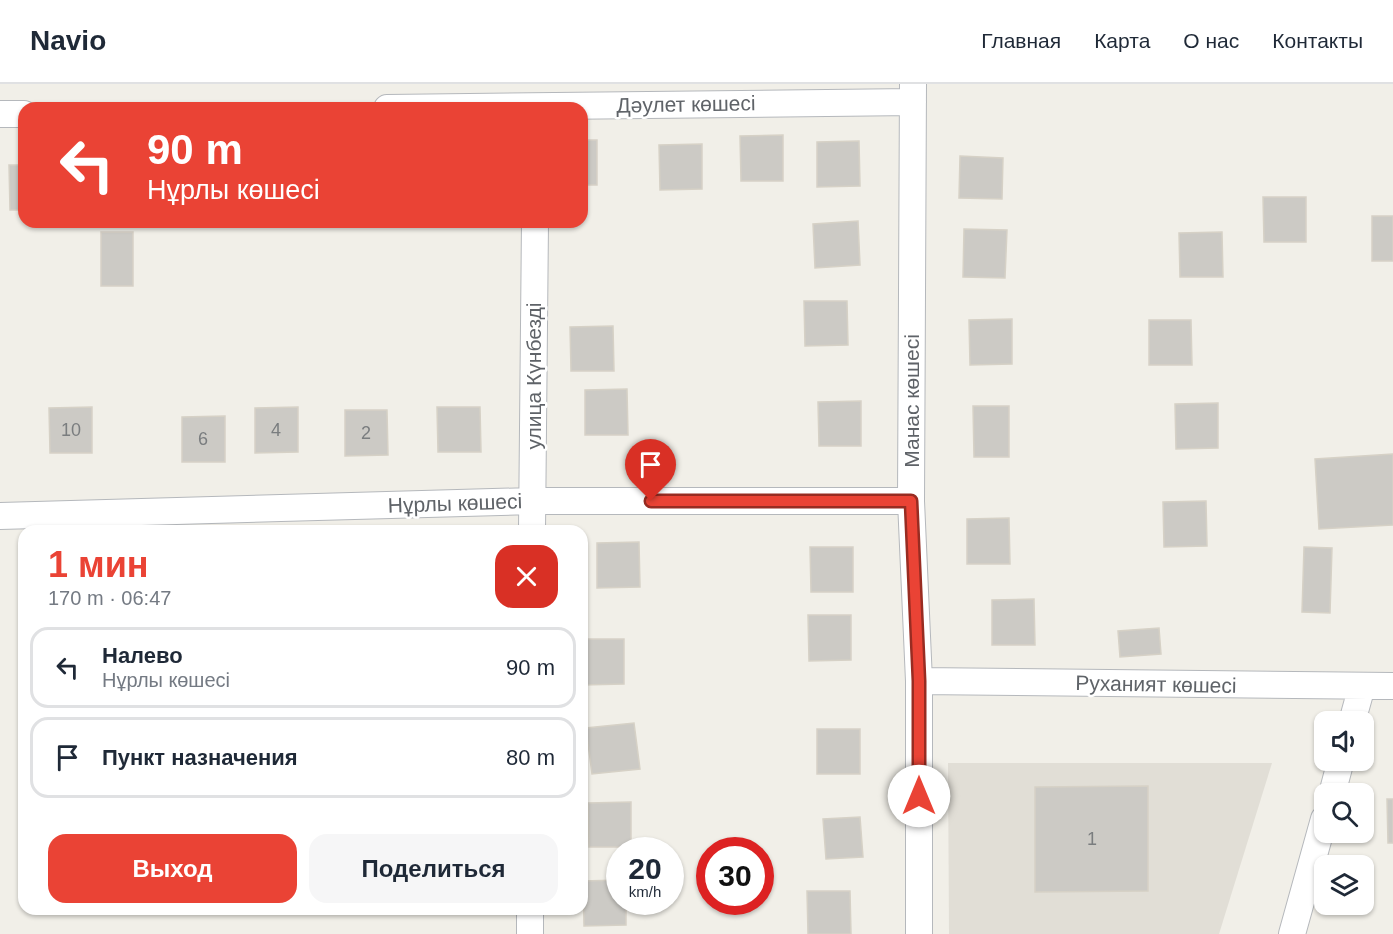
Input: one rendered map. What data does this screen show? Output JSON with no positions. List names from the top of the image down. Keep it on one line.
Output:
{"streets":{"street":["Дәулет көшесі","улица Күнбезді","Манас көшесі","Нұрлы көшесі","Руханият көшесі"]},"crossings":[["Дәулет көшесі","Манас көшесі"],["улица Күнбезді","Нұрлы көшесі"],["Манас көшесі","Нұрлы көшесі"],["Манас көшесі","Руханият көшесі"]],"house_numbers":["10","4","2","6","1"],"page":{"header":"Navio","nav":["Главная","Карта","О нас","Контакты"],"turn":["90 m","Нұрлы көшесі"],"heading":["1 мин","170 m · 06:47"],"list":[{"name":"Налево","note":"Нұрлы көшесі","value":"90 m"},{"name":"Пункт назначения","value":"80 m"}],"buttons":["Выход","Поделиться"],"speed":"20 km/h","limit":"30"}}
